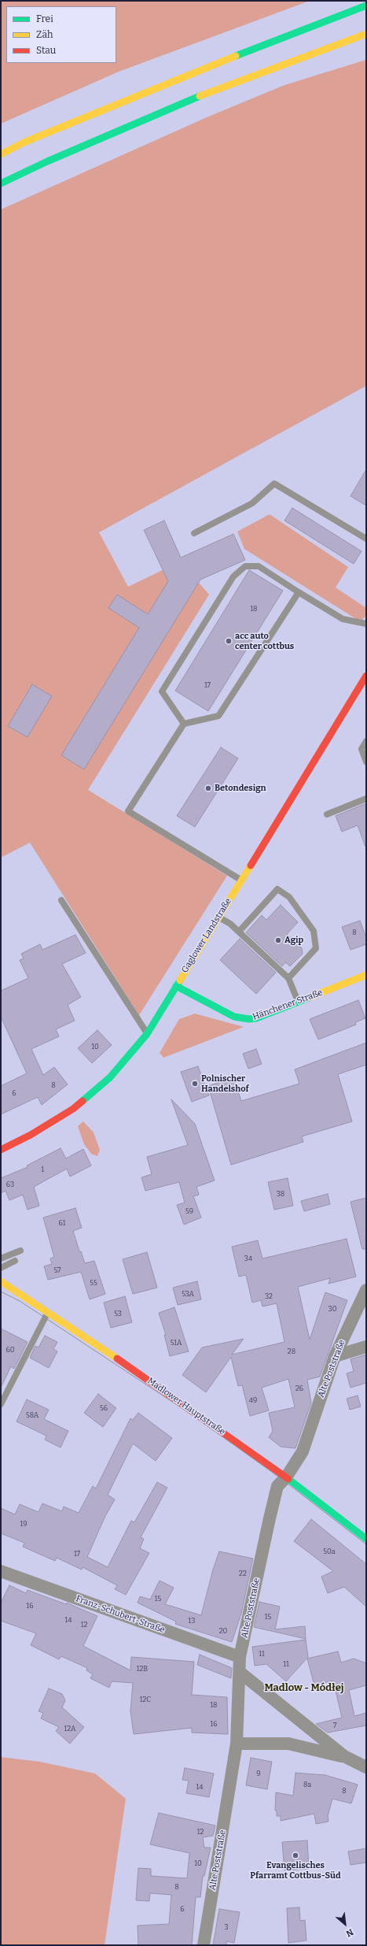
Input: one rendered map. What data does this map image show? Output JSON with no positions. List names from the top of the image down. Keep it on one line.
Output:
{"streets":{"main road":["Gaglower Landstraße","Hänchener Straße","Madlower Hauptstraße"],"street":["Alte Poststraße","Franz-Schubert-Straße"]},"crossings":[["Gaglower Landstraße","Hänchener Straße"],["Alte Poststraße","Madlower Hauptstraße"],["Alte Poststraße","Franz-Schubert-Straße"]],"districts":["Madlow - Módłej"],"places":["acc auto center cottbus","Betondesign","Agip","Polnischer Handelshof","Evangelisches Pfarramt Cottbus-Süd"],"house_numbers":["18","17","8","10","8","6","1","63","38","59","61","34","57","55","53A","32","30","53","51A","60","28","26","49","56","58A","19","50a","17","22","15","16","15","14","13","12","20","11","11","12B","12C","18","16","7","12A","9","8a","14","8","12","10","8","6","3"],"legend":["Frei","Zäh","Stau"],"north":"bottom right"}
